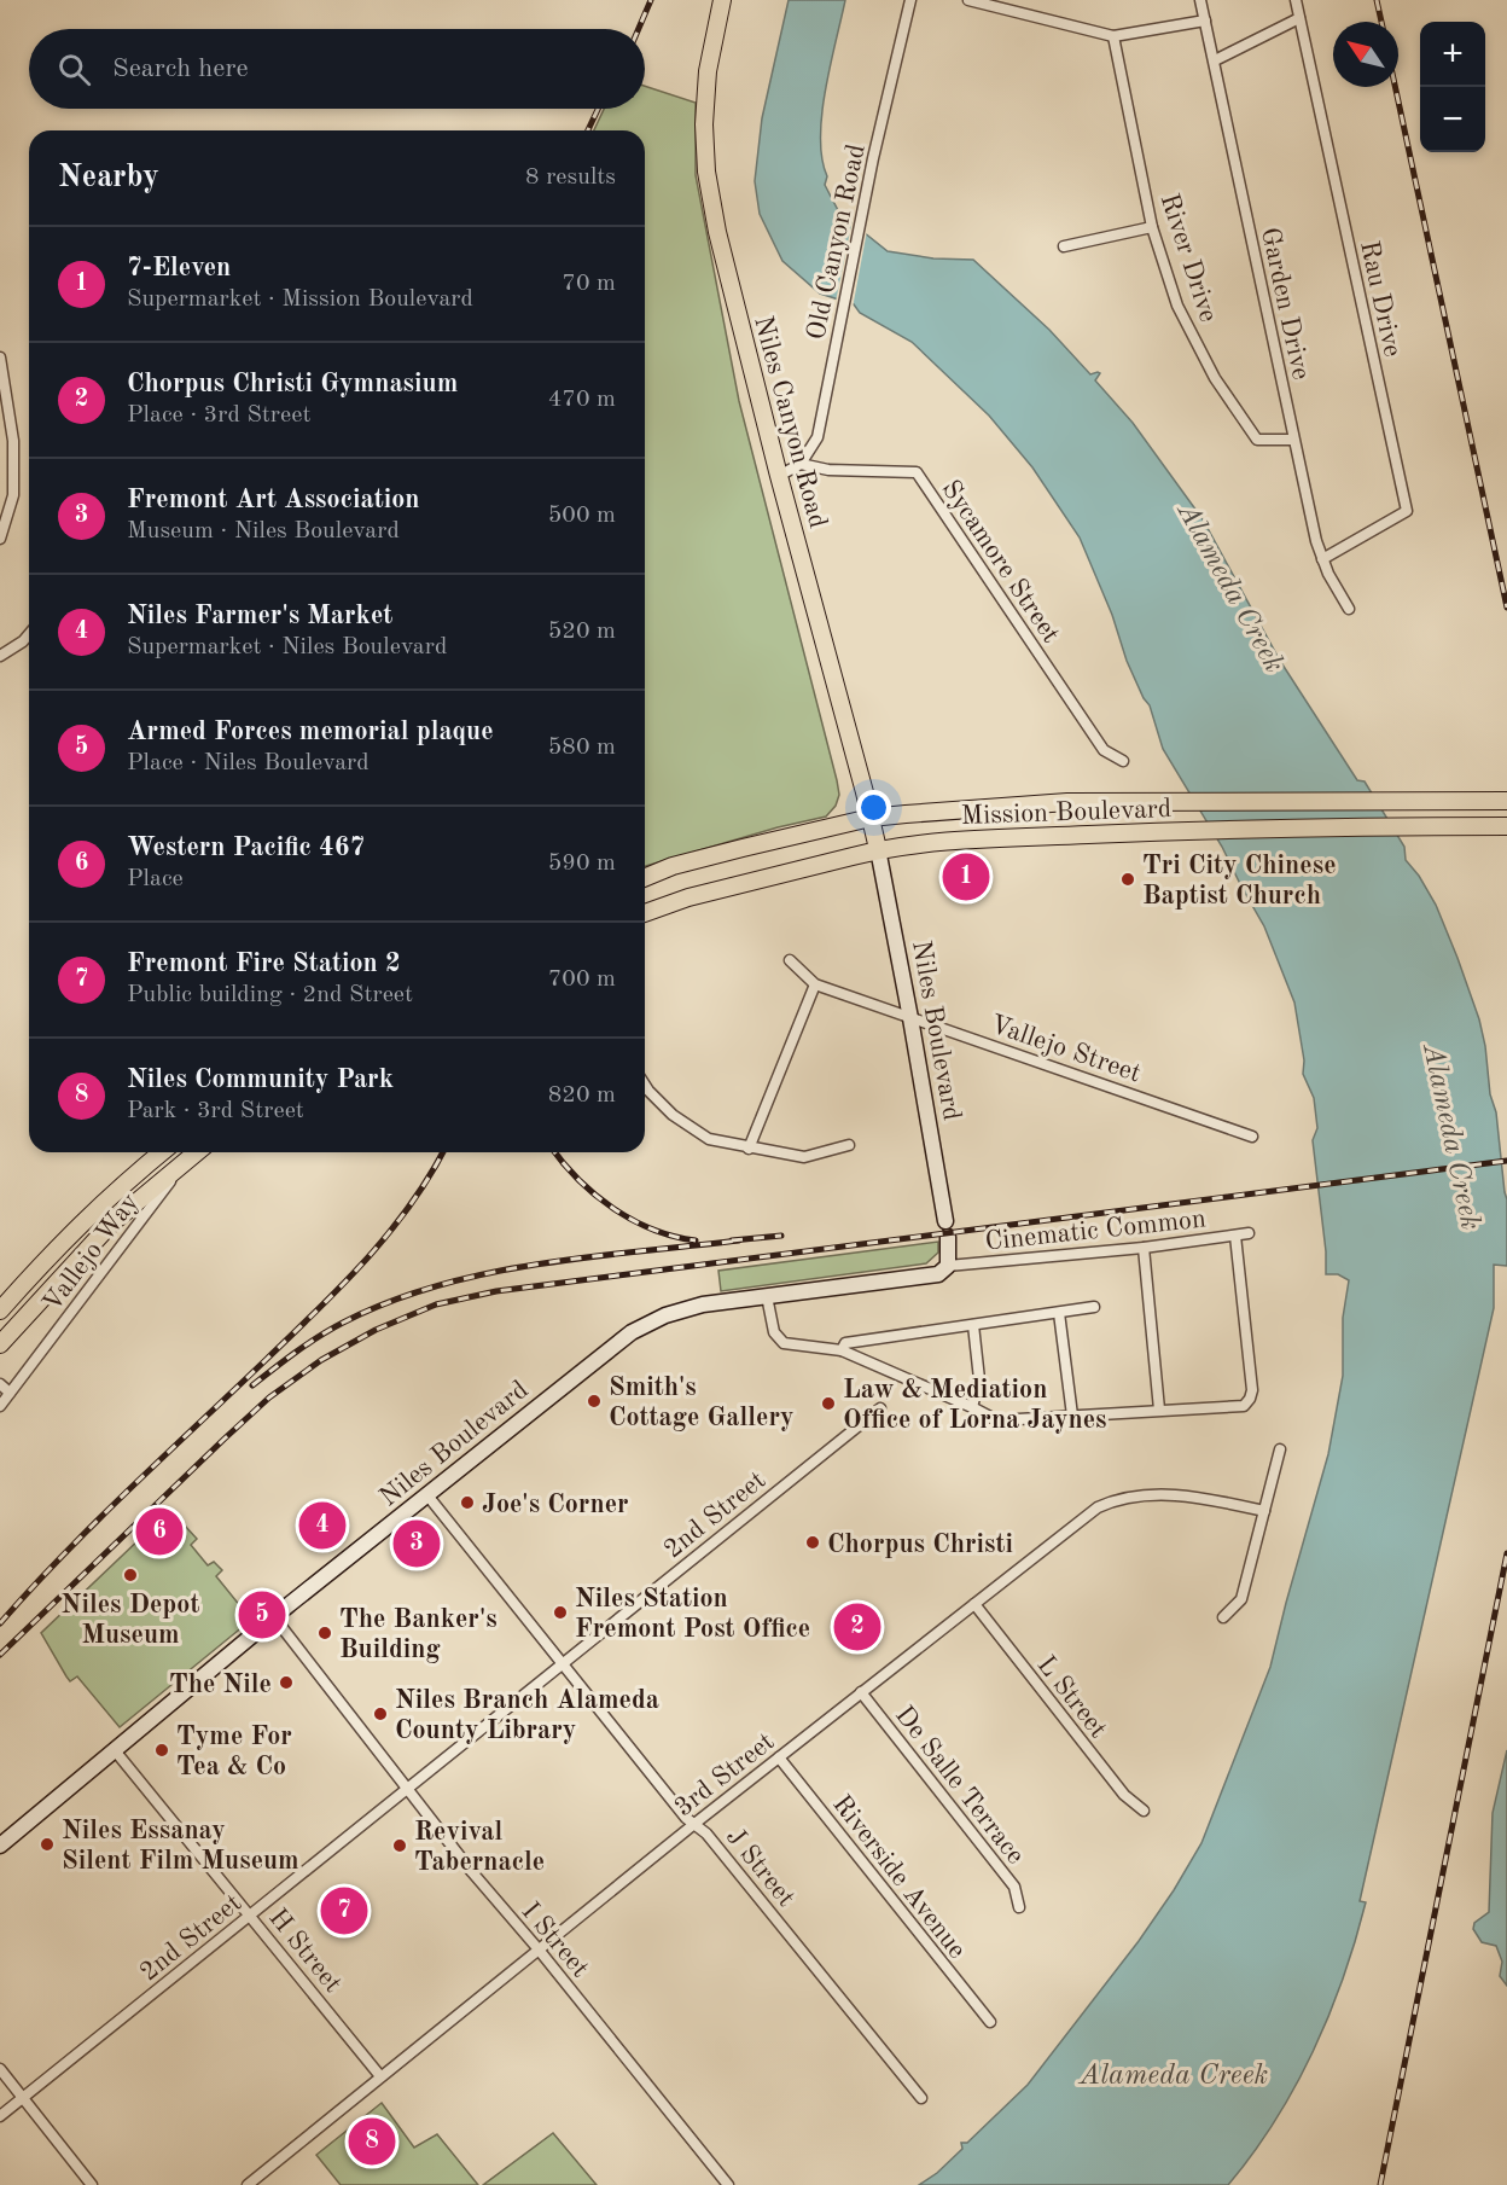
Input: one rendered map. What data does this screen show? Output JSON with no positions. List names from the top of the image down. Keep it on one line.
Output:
{"streets":{"main road":["Niles Canyon Road","Mission Boulevard","Niles Boulevard"],"street":["Old Canyon Road","River Drive","Rau Drive","Garden Drive","Sycamore Street","Vallejo Street","Cinematic Common","Vallejo Way","2nd Street","L Street","3rd Street","De Salle Terrace","J Street","Riverside Avenue","I Street","H Street"]},"crossings":[["Old Canyon Road","Sycamore Street"],["River Drive","Garden Drive"],["Rau Drive","Garden Drive"],["Niles Canyon Road","Mission Boulevard"],["Niles Canyon Road","Niles Boulevard"],["Mission Boulevard","Niles Boulevard"],["Niles Boulevard","Vallejo Street"],["Niles Boulevard","Cinematic Common"],["Niles Boulevard","J Street"],["Niles Boulevard","I Street"],["Niles Boulevard","H Street"],["2nd Street","J Street"],["2nd Street","I Street"],["2nd Street","H Street"],["L Street","3rd Street"],["3rd Street","De Salle Terrace"],["3rd Street","J Street"],["3rd Street","Riverside Avenue"],["3rd Street","I Street"],["3rd Street","H Street"]],"water":["Alameda Creek"],"places":["Tri City Chinese Baptist Church","Smith's Cottage Gallery","Law & Mediation Office of Lorna Jaynes","Joe's Corner","Chorpus Christi","Niles Depot Museum","Niles Station Fremont Post Office","The Banker's Building","The Nile","Niles Branch Alameda County Library","Tyme For Tea & Co","Niles Essanay Silent Film Museum","Revival Tabernacle"],"north":"top left","page":{"map_buttons":["+","−"],"search":"Search here","heading":["Nearby","8 results"],"list":[{"mark":"1","name":"7-Eleven","note":"Supermarket · Mission Boulevard","value":"70 m"},{"mark":"2","name":"Chorpus Christi Gymnasium","note":"Place · 3rd Street","value":"470 m"},{"mark":"3","name":"Fremont Art Association","note":"Museum · Niles Boulevard","value":"500 m"},{"mark":"4","name":"Niles Farmer's Market","note":"Supermarket · Niles Boulevard","value":"520 m"},{"mark":"5","name":"Armed Forces memorial plaque","note":"Place · Niles Boulevard","value":"580 m"},{"mark":"6","name":"Western Pacific 467","note":"Place","value":"590 m"},{"mark":"7","name":"Fremont Fire Station 2","note":"Public building · 2nd Street","value":"700 m"},{"mark":"8","name":"Niles Community Park","note":"Park · 3rd Street","value":"820 m"}],"pins":["1","4","6","3","5","2","7","8"]}}
